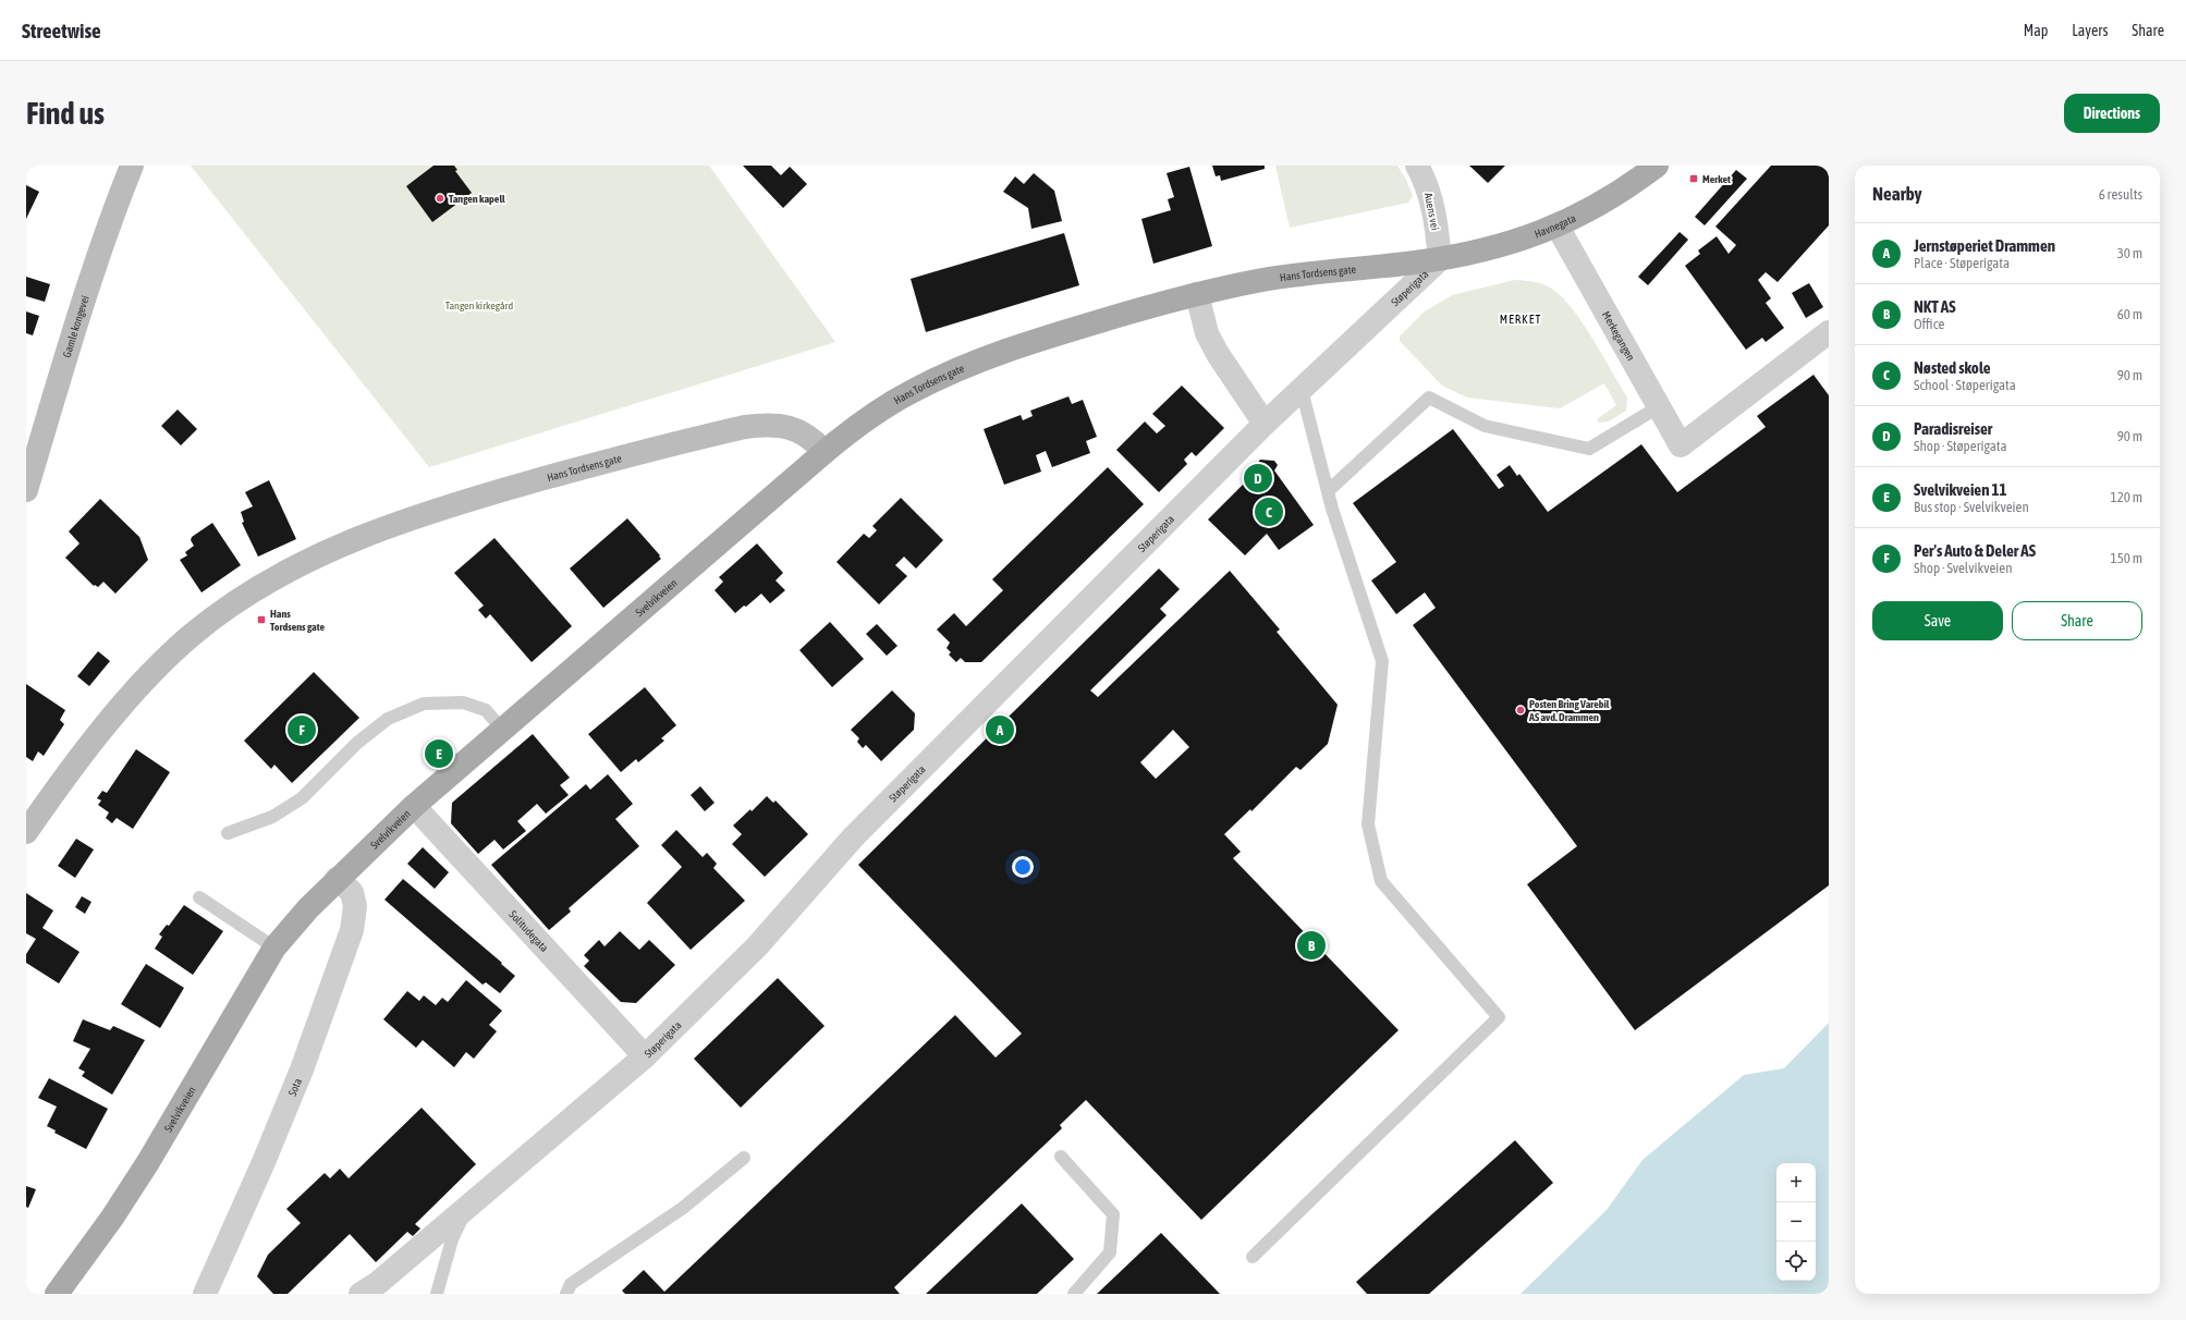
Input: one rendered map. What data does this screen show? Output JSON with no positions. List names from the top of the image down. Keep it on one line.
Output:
{"streets":{"main road":["Havnegata","Hans Tordsens gate","Gamle kongevei","Svelvikveien"],"street":["Auens vei","Støperigata","Merkegangen","Solitudegata","Sota"]},"crossings":[["Auens vei","Havnegata"],["Auens vei","Hans Tordsens gate"],["Auens vei","Støperigata"],["Havnegata","Hans Tordsens gate"],["Havnegata","Støperigata"],["Havnegata","Merkegangen"],["Hans Tordsens gate","Støperigata"],["Hans Tordsens gate","Svelvikveien"],["Støperigata","Solitudegata"],["Svelvikveien","Solitudegata"],["Svelvikveien","Sota"]],"districts":["MERKET"],"parks":["Tangen kirkegård"],"places":{"transit":["Merket","Hans Tordsens gate"],"other":["Tangen kapell","Posten Bring Varebil AS avd. Drammen"]},"page":{"header":"Streetwise","nav":["Map","Layers","Share"],"buttons":["Directions",["Save","Share"]],"title":"Find us","heading":["Nearby","6 results"],"list":[{"mark":"A","name":"Jernstøperiet Drammen","note":"Place · Støperigata","value":"30 m"},{"mark":"B","name":"NKT AS","note":"Office","value":"60 m"},{"mark":"C","name":"Nøsted skole","note":"School · Støperigata","value":"90 m"},{"mark":"D","name":"Paradisreiser","note":"Shop · Støperigata","value":"90 m"},{"mark":"E","name":"Svelvikveien 11","note":"Bus stop · Svelvikveien","value":"120 m"},{"mark":"F","name":"Per's Auto & Deler AS","note":"Shop · Svelvikveien","value":"150 m"}],"pins":["D","C","A","F","E","B"],"map_buttons":["+","−"]}}
